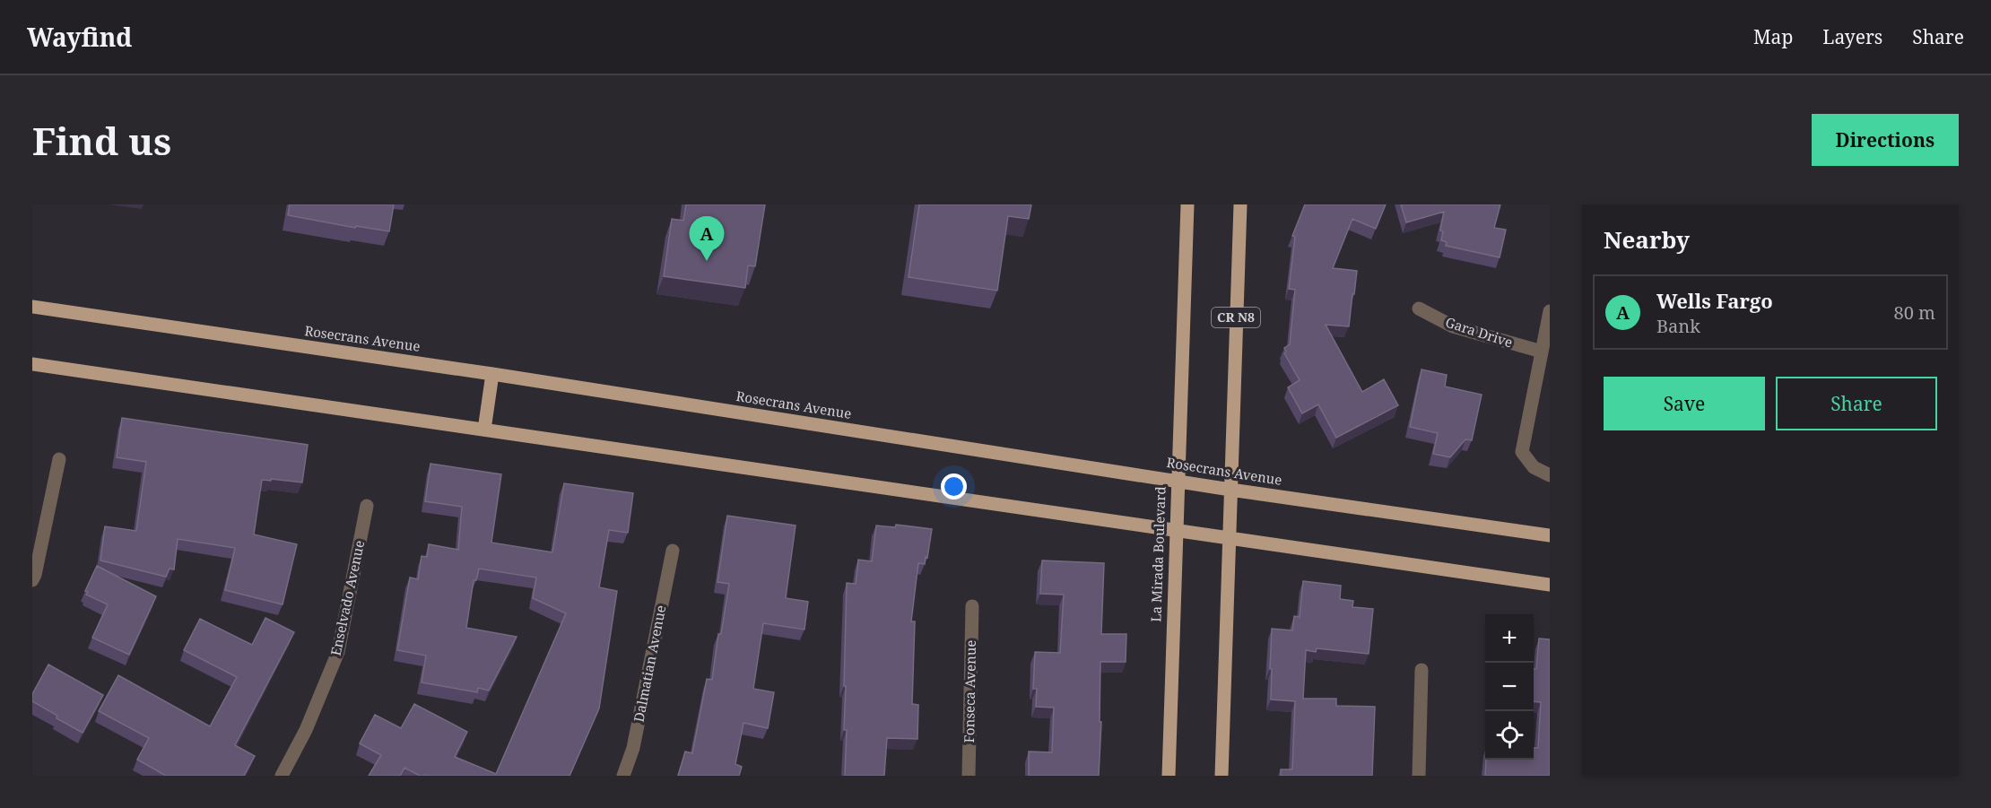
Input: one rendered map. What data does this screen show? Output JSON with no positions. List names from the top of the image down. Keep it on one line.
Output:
{"streets":{"main road":["CR N8","Rosecrans Avenue","La Mirada Boulevard"],"street":["Gara Drive","Enselvado Avenue","Dalmatian Avenue","Fonseca Avenue"]},"crossings":[["CR N8","Rosecrans Avenue"],["Rosecrans Avenue","La Mirada Boulevard"]],"page":{"header":"Wayfind","nav":["Map","Layers","Share"],"buttons":["Directions",["Save","Share"]],"title":"Find us","heading":"Nearby","pins":"A","list":[{"mark":"A","name":"Wells Fargo","note":"Bank","value":"80 m"}],"map_buttons":["+","−"]}}
